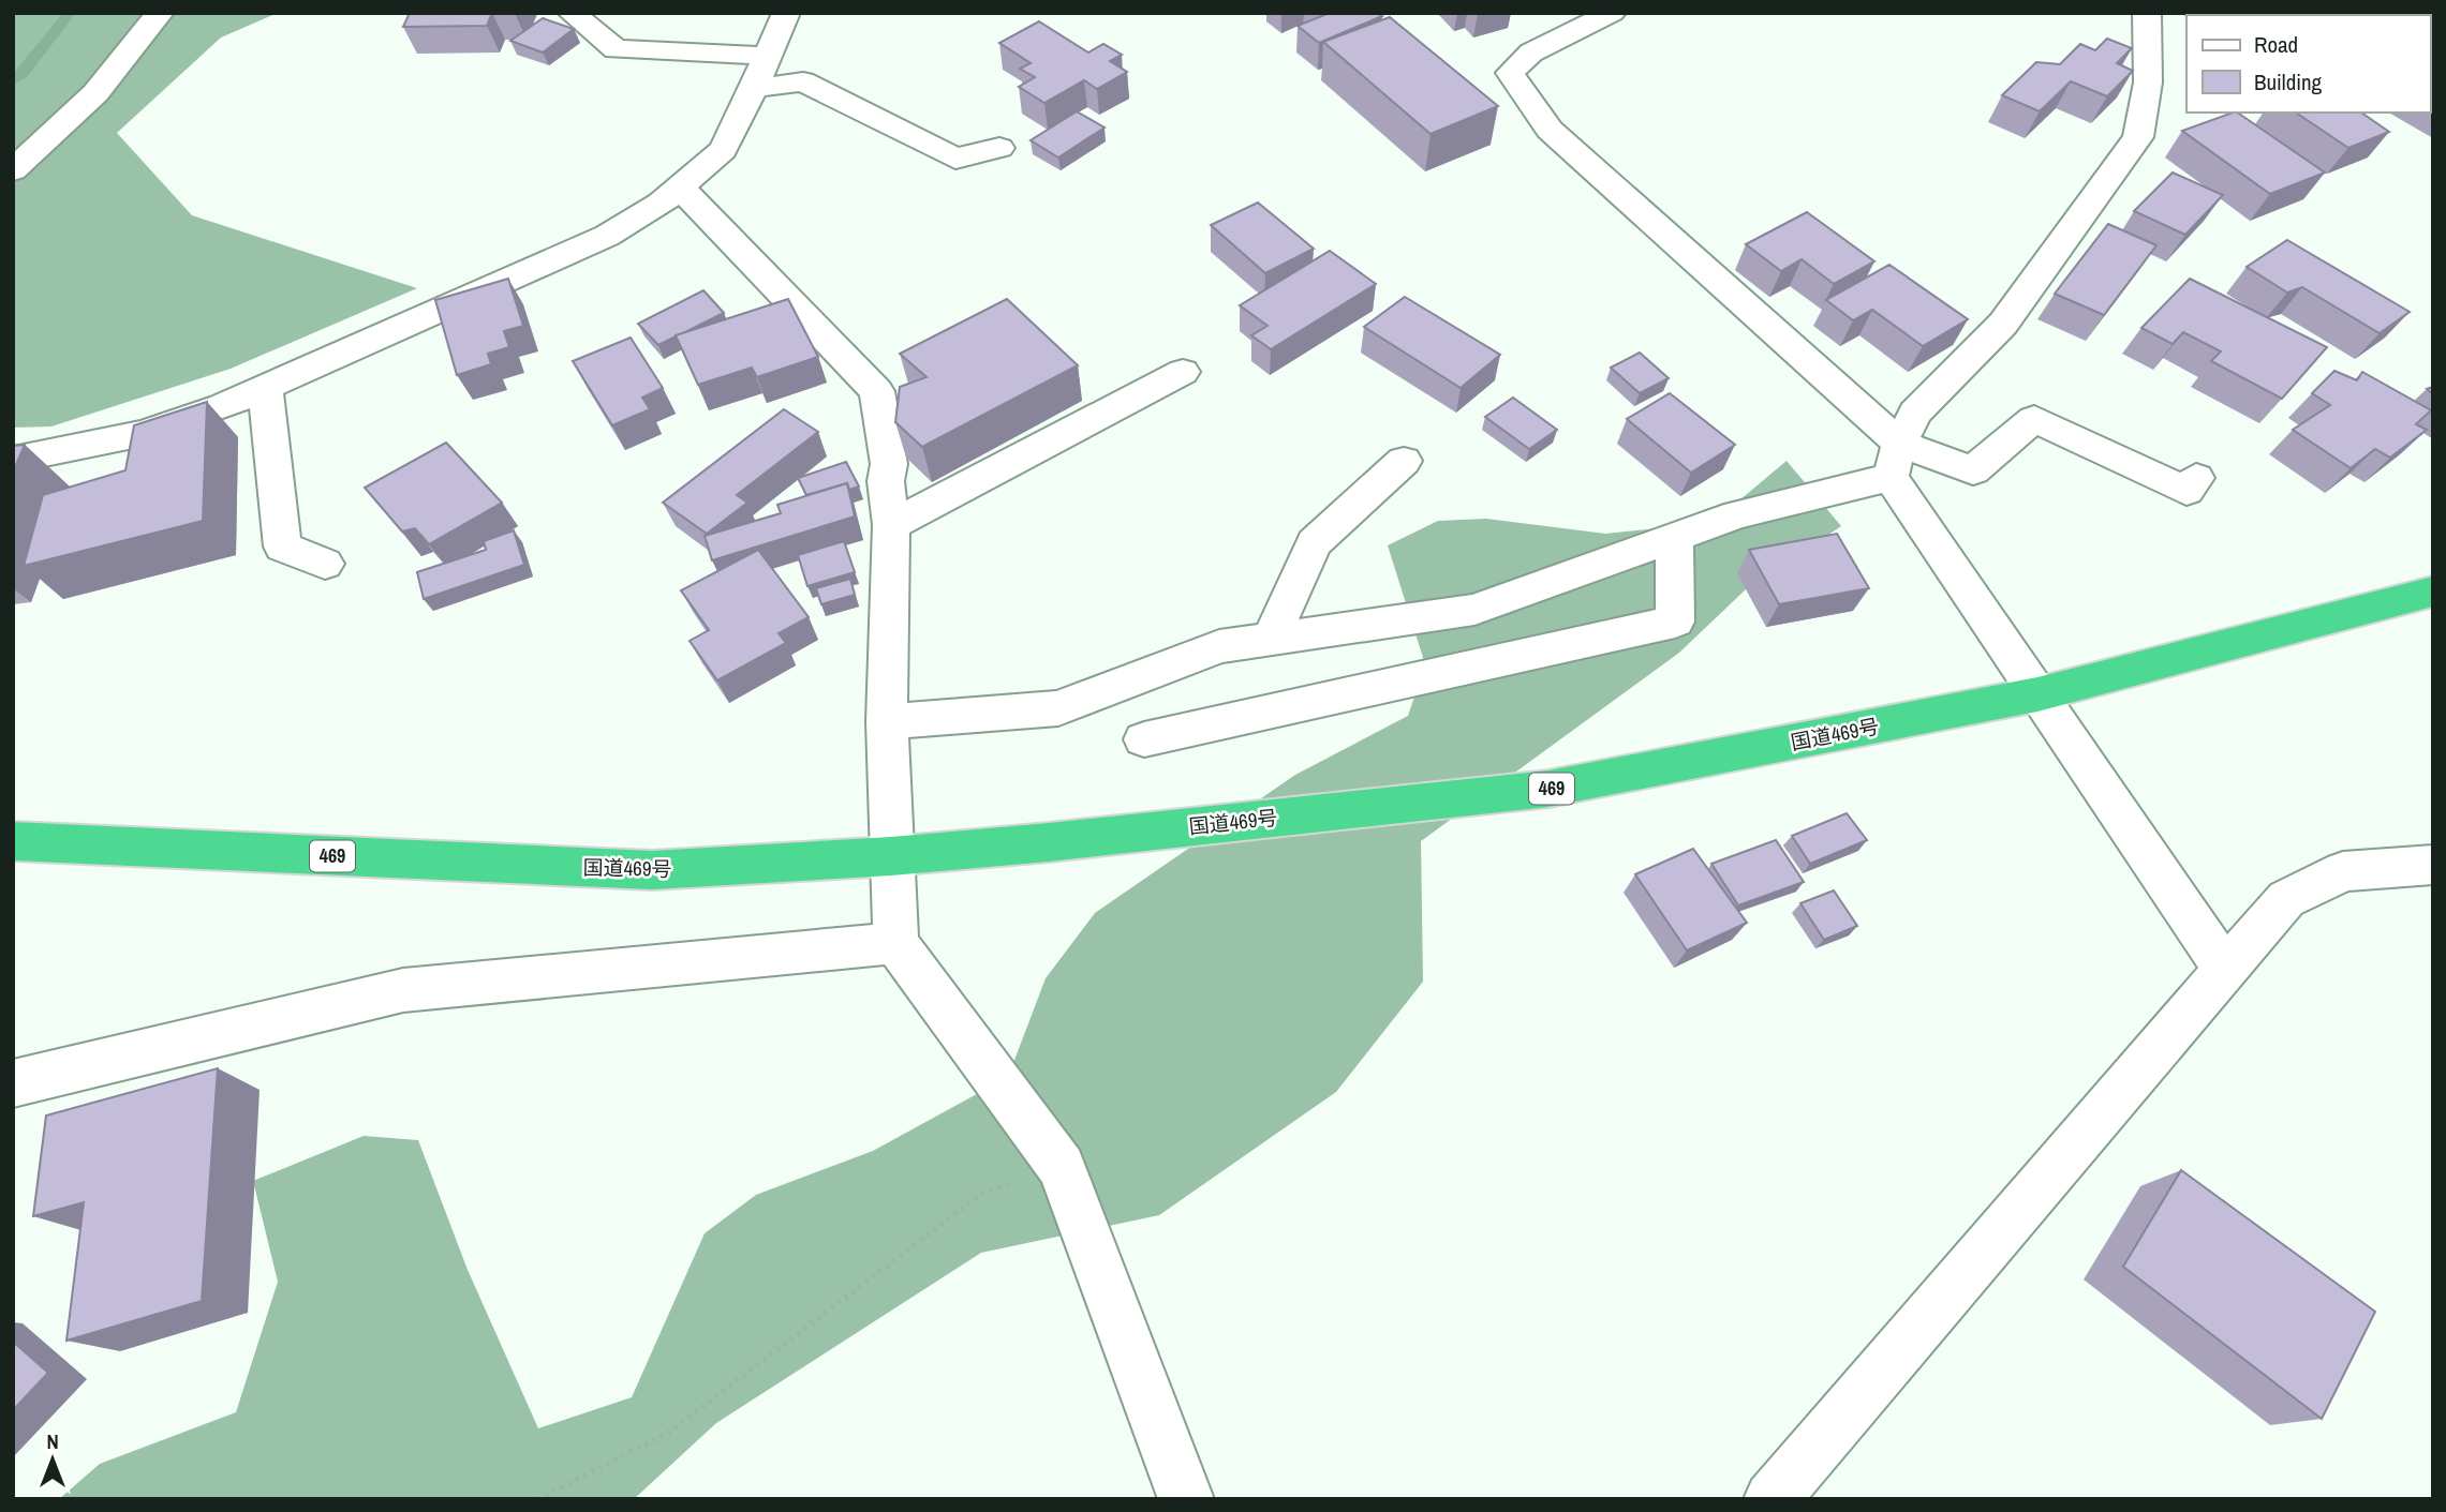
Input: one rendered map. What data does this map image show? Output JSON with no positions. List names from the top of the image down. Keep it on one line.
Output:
{"streets":{"highway":["国道469号","469"]},"legend":["Road","Building"],"north":"top"}
